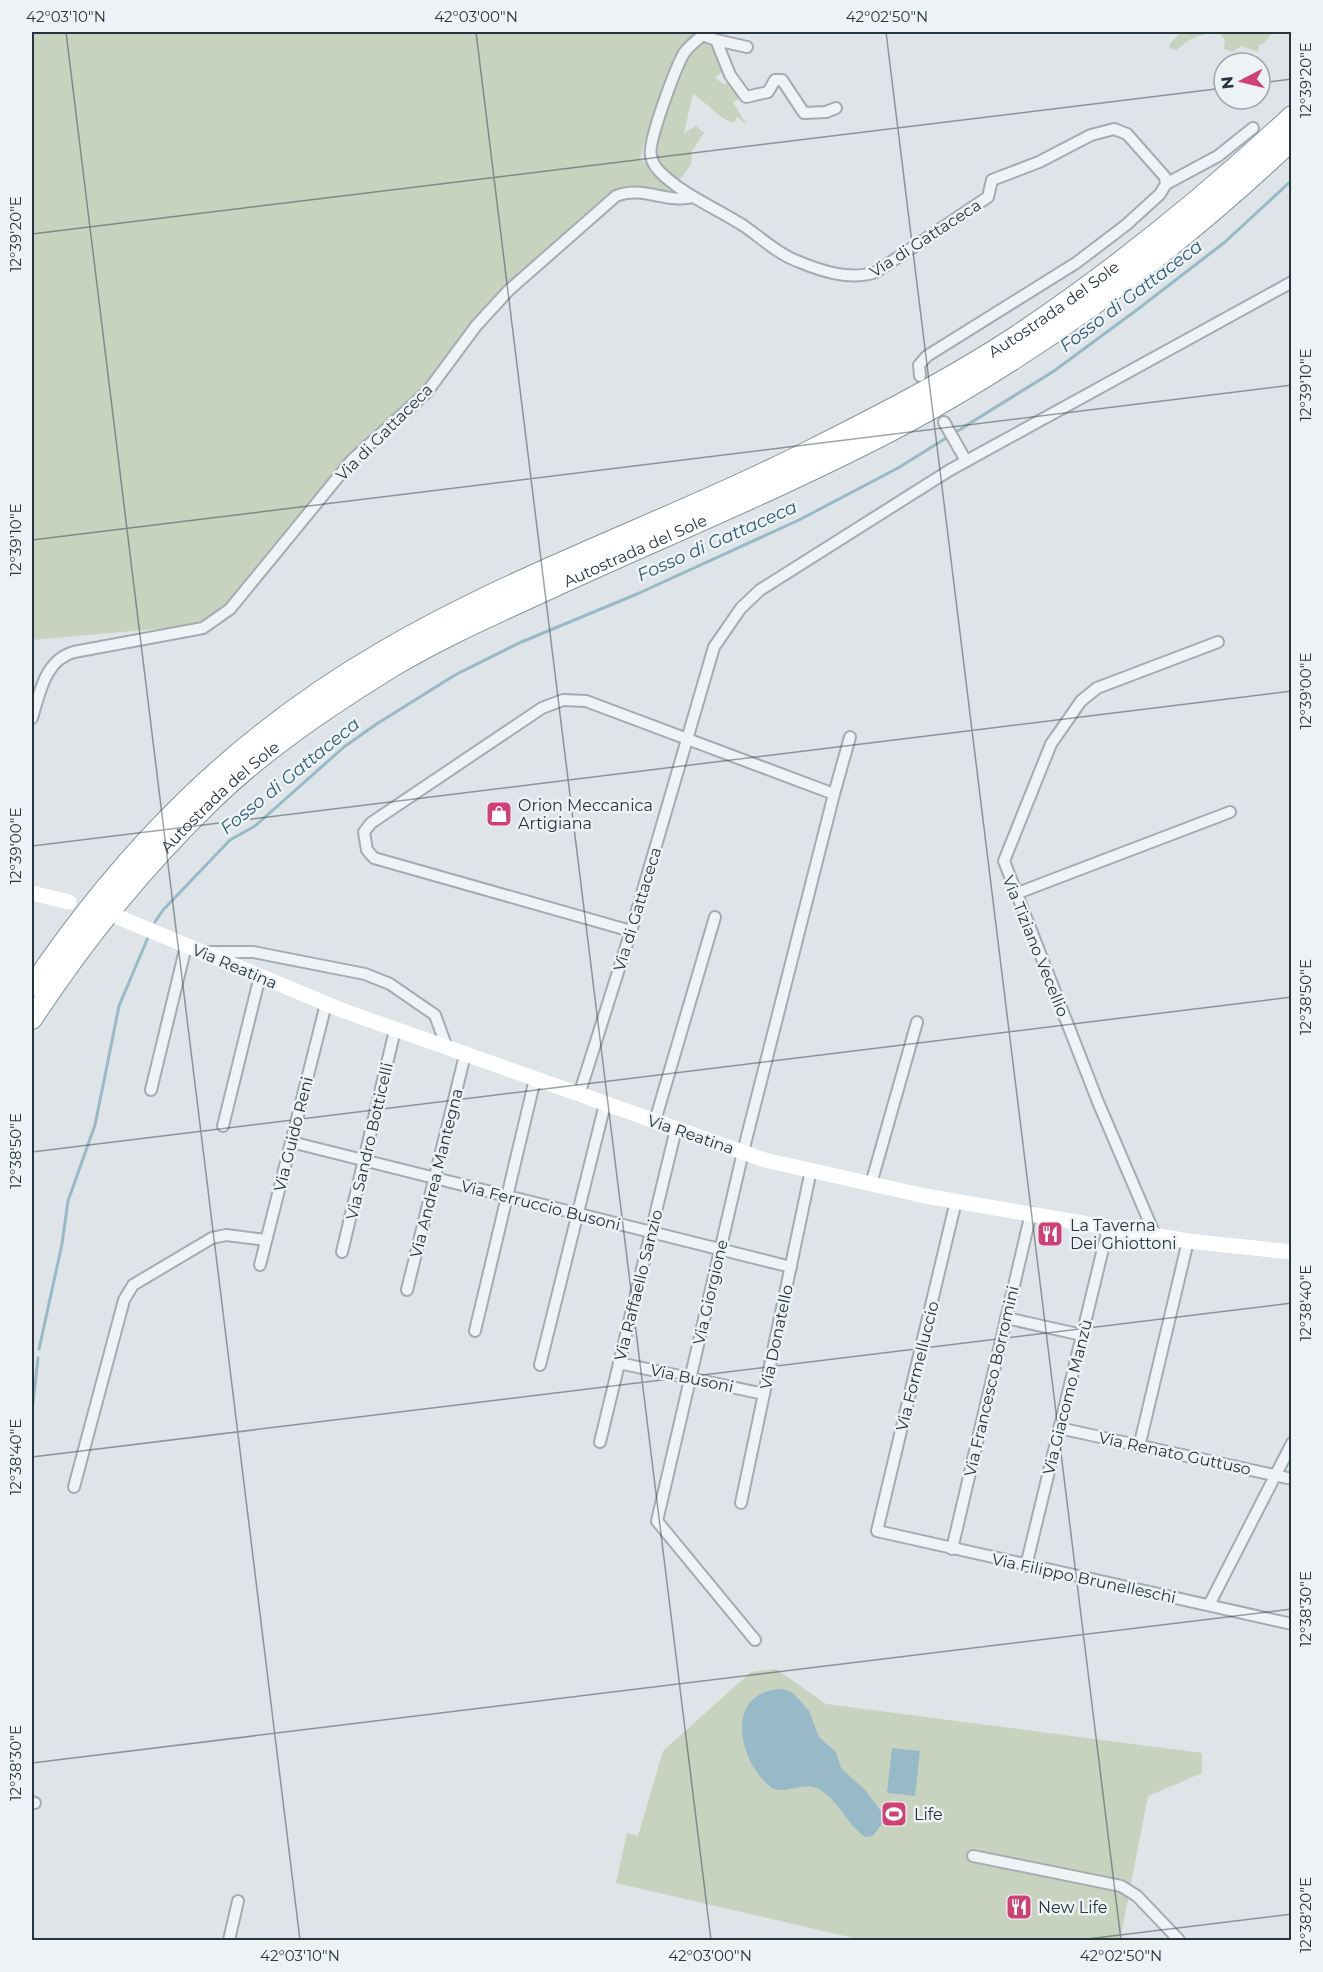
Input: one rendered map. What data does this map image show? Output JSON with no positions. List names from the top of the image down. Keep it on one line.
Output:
{"streets":{"highway":["Autostrada del Sole"],"street":["Via di Gattaceca","Via Tiziano Vecellio","Via Reatina","Via Guido Reni","Via Sandro Botticelli","Via Andrea Mantegna","Via Ferruccio Busoni","Via Raffaello Sanzio","Via Giorgione","Via Donatello","Via Formelluccio","Via Busoni","Via Francesco Borromini","Via Giacomo Manzù","Via Renato Guttuso","Via Filippo Brunelleschi"]},"crossings":[["Via di Gattaceca","Via Reatina"],["Via Tiziano Vecellio","Via Reatina"],["Via Reatina","Via Guido Reni"],["Via Reatina","Via Sandro Botticelli"],["Via Reatina","Via Andrea Mantegna"],["Via Reatina","Via Raffaello Sanzio"],["Via Reatina","Via Giorgione"],["Via Reatina","Via Donatello"],["Via Reatina","Via Formelluccio"],["Via Reatina","Via Francesco Borromini"],["Via Reatina","Via Giacomo Manzù"],["Via Guido Reni","Via Ferruccio Busoni"],["Via Sandro Botticelli","Via Ferruccio Busoni"],["Via Andrea Mantegna","Via Ferruccio Busoni"],["Via Ferruccio Busoni","Via Raffaello Sanzio"],["Via Ferruccio Busoni","Via Giorgione"],["Via Ferruccio Busoni","Via Donatello"],["Via Raffaello Sanzio","Via Busoni"],["Via Giorgione","Via Busoni"],["Via Donatello","Via Busoni"],["Via Formelluccio","Via Filippo Brunelleschi"],["Via Francesco Borromini","Via Filippo Brunelleschi"],["Via Giacomo Manzù","Via Renato Guttuso"],["Via Giacomo Manzù","Via Filippo Brunelleschi"]],"water":["Fosso di Gattaceca"],"places":{"shop":["Orion Meccanica Artigiana"],"restaurant":["La Taverna Dei Ghiottoni","New Life"],"sports":["Life"]},"north":"left","coordinates":["42°03'10\"N","42°03'00\"N","42°02'50\"N","12°39'20\"E","12°39'10\"E","12°39'00\"E","12°38'50\"E","12°38'40\"E","12°38'30\"E","12°38'20\"E"]}
